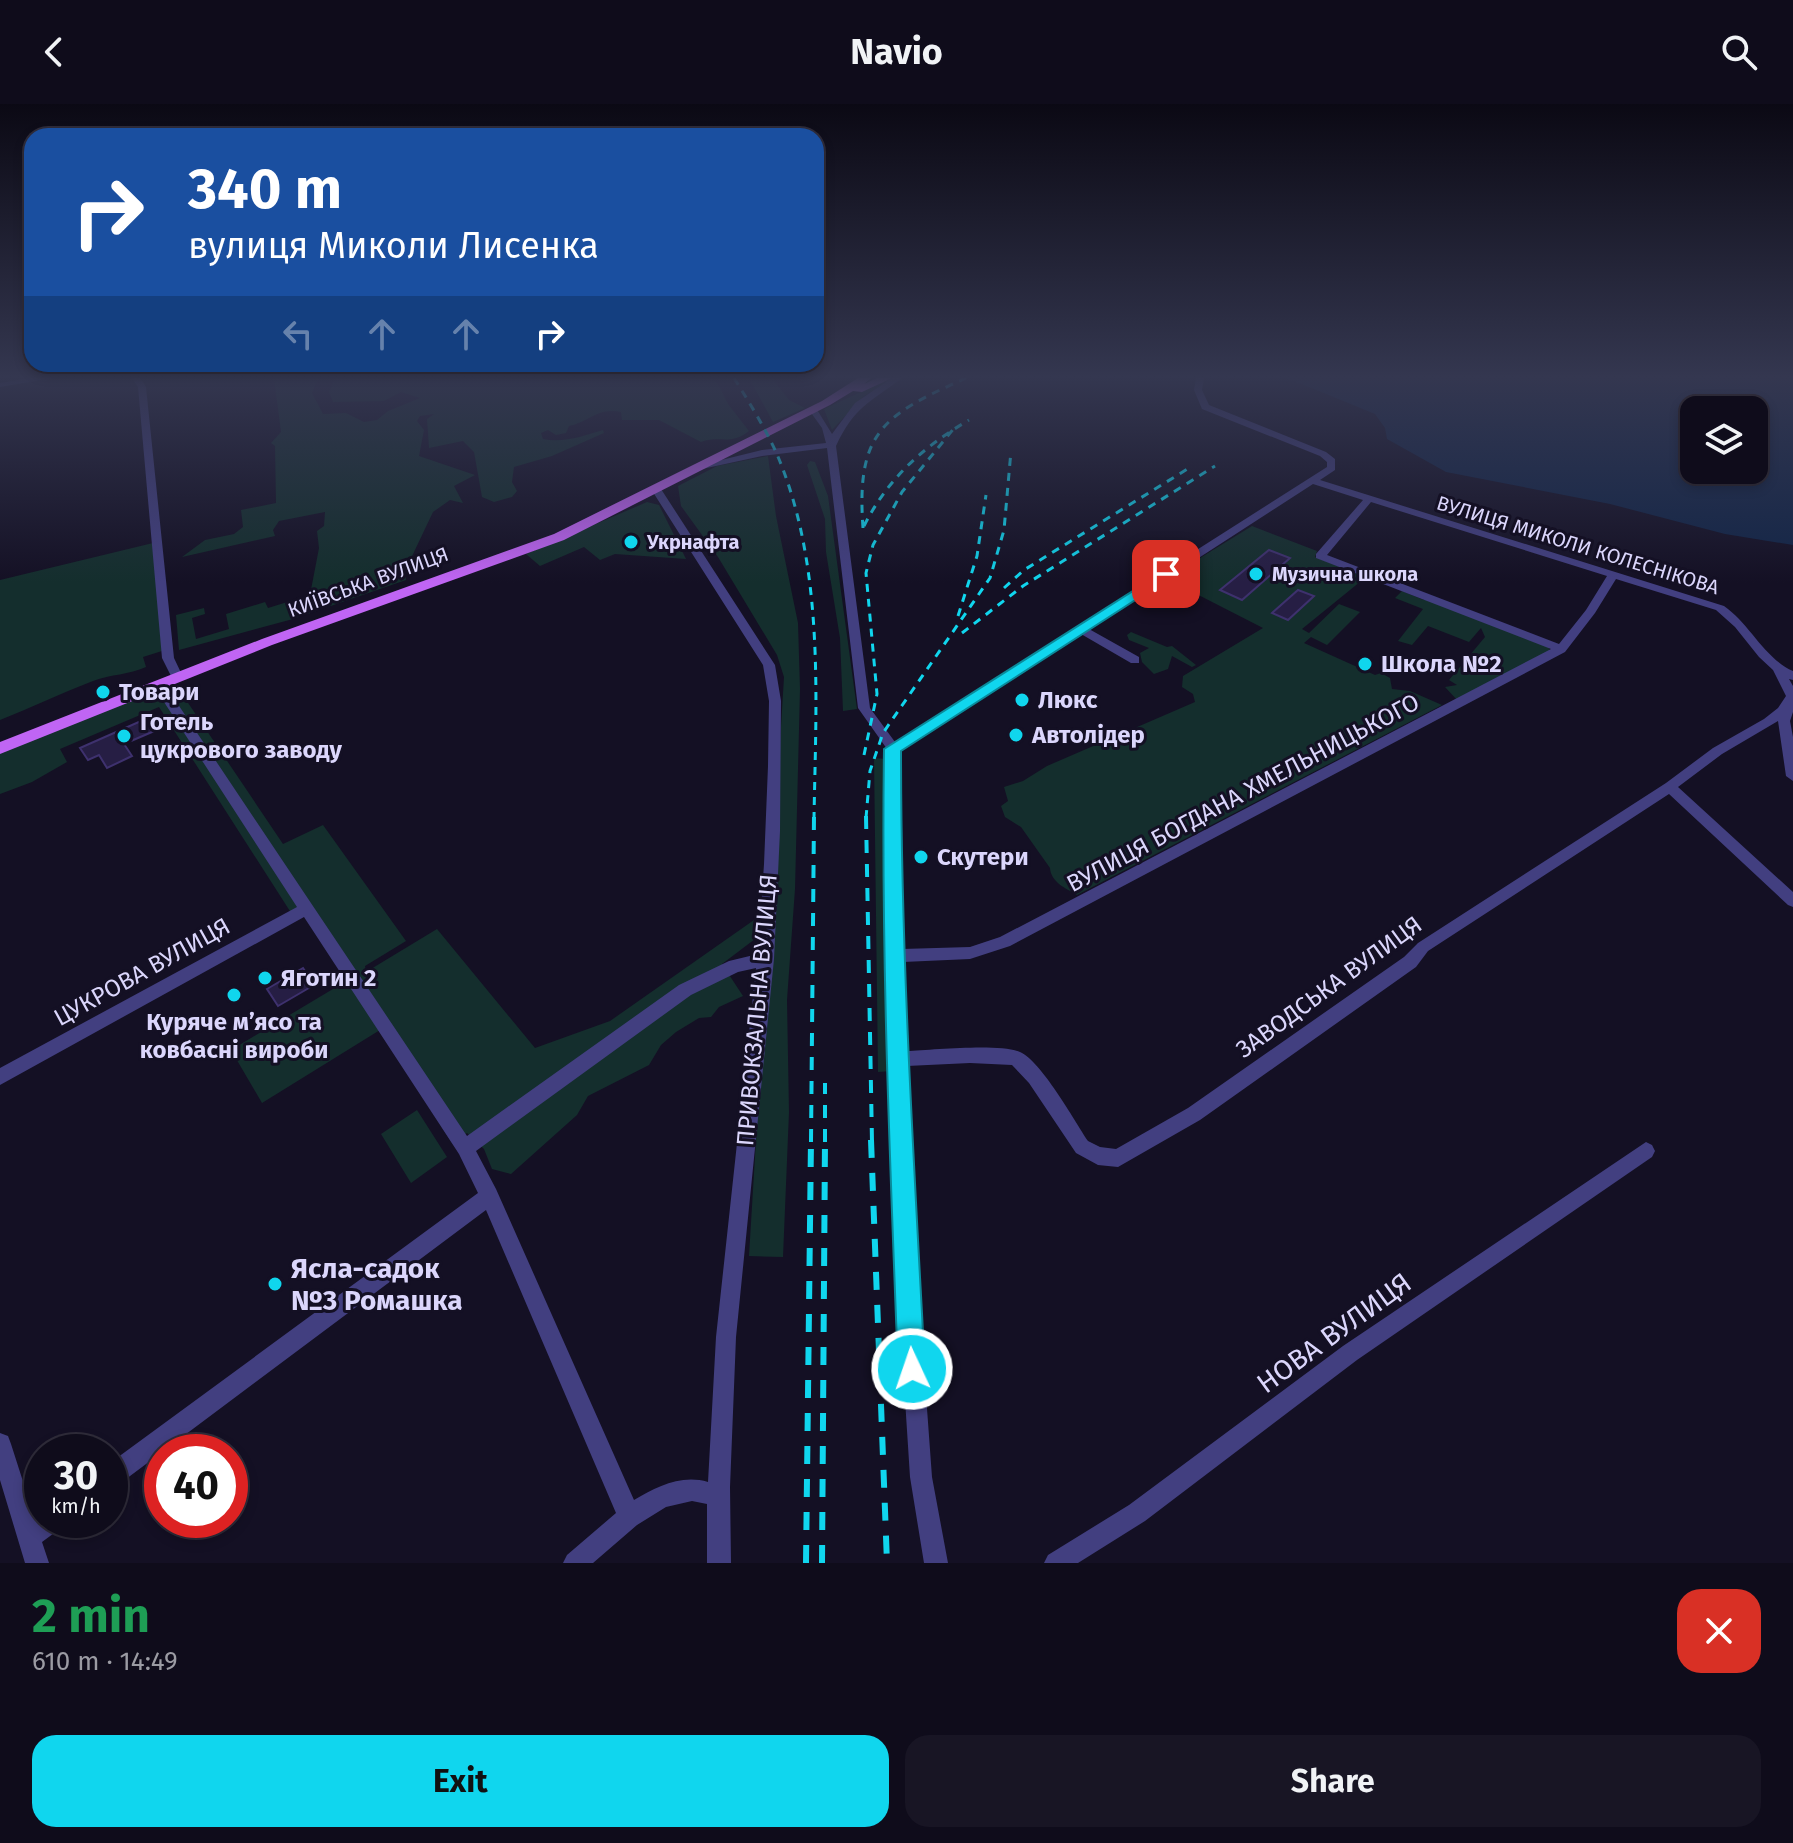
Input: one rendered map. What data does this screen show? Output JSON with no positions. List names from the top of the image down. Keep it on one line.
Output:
{"streets":{"main road":["КИЇВСЬКА ВУЛИЦЯ"],"street":["ВУЛИЦЯ МИКОЛИ КОЛЕСНІКОВА","ВУЛИЦЯ БОГДАНА ХМЕЛЬНИЦЬКОГО","ЦУКРОВА ВУЛИЦЯ","ЗАВОДСЬКА ВУЛИЦЯ","ПРИВОКЗАЛЬНА ВУЛИЦЯ","НОВА ВУЛИЦЯ"]},"crossings":[["ВУЛИЦЯ МИКОЛИ КОЛЕСНІКОВА","ВУЛИЦЯ БОГДАНА ХМЕЛЬНИЦЬКОГО"],["ВУЛИЦЯ МИКОЛИ КОЛЕСНІКОВА","ЗАВОДСЬКА ВУЛИЦЯ"],["КИЇВСЬКА ВУЛИЦЯ","ПРИВОКЗАЛЬНА ВУЛИЦЯ"]],"places":["Укрнафта","Музична школа","Школа №2","Товари","Люкс","Автолідер","Готель цукрового заводу","Скутери","Яготин 2","Куряче м’ясо та ковбасні вироби","Ясла-садок №3 Ромашка"],"page":{"header":"Navio","turn":["340 m","вулиця Миколи Лисенка"],"speed":"30 km/h","limit":"40","heading":["2 min","610 m · 14:49"],"buttons":["Exit","Share"]}}
